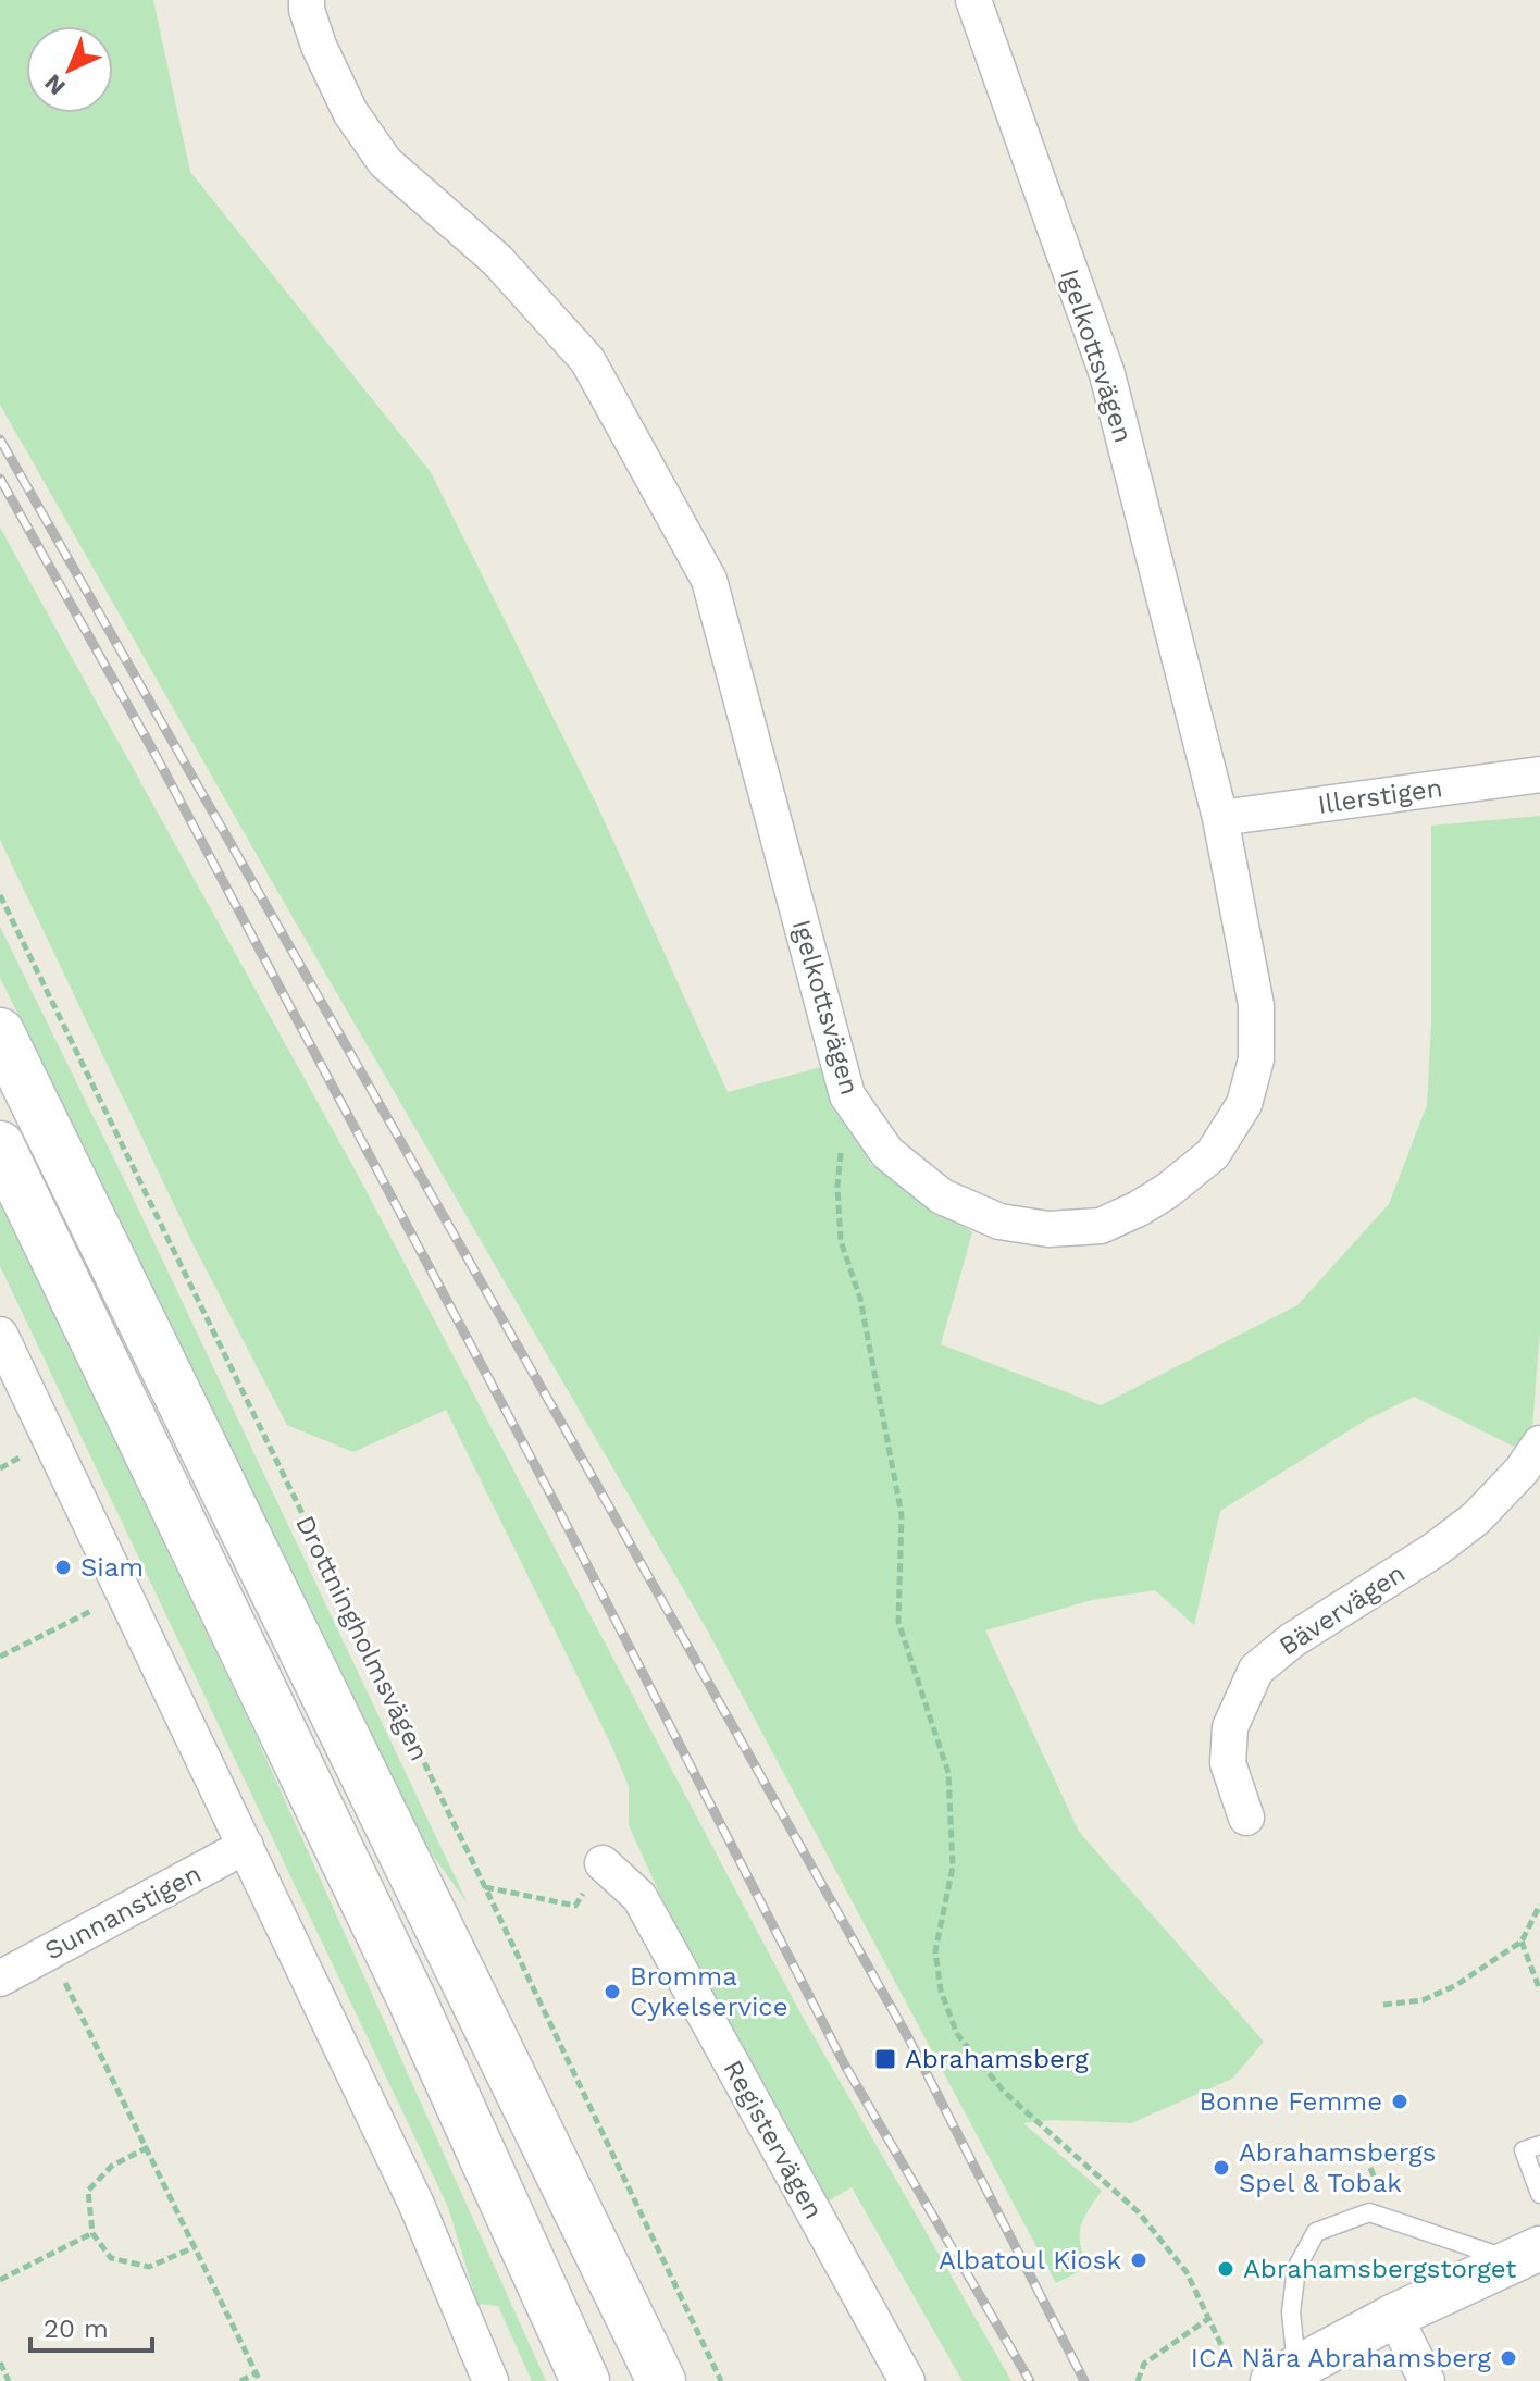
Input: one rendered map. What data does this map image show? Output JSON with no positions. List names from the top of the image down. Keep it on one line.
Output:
{"streets":{"street":["Igelkottsvägen","Illerstigen","Bävervägen","Sunnanstigen","Registervägen"],"path":["Drottningholmsvägen"]},"crossings":[["Igelkottsvägen","Illerstigen"]],"places":{"other":["Siam","Bromma Cykelservice","Bonne Femme","Abrahamsbergs Spel & Tobak","Albatoul Kiosk","Abrahamsbergstorget","ICA Nära Abrahamsberg"],"transit":["Abrahamsberg"]},"scale_bar":"20 m","north":"bottom left"}
